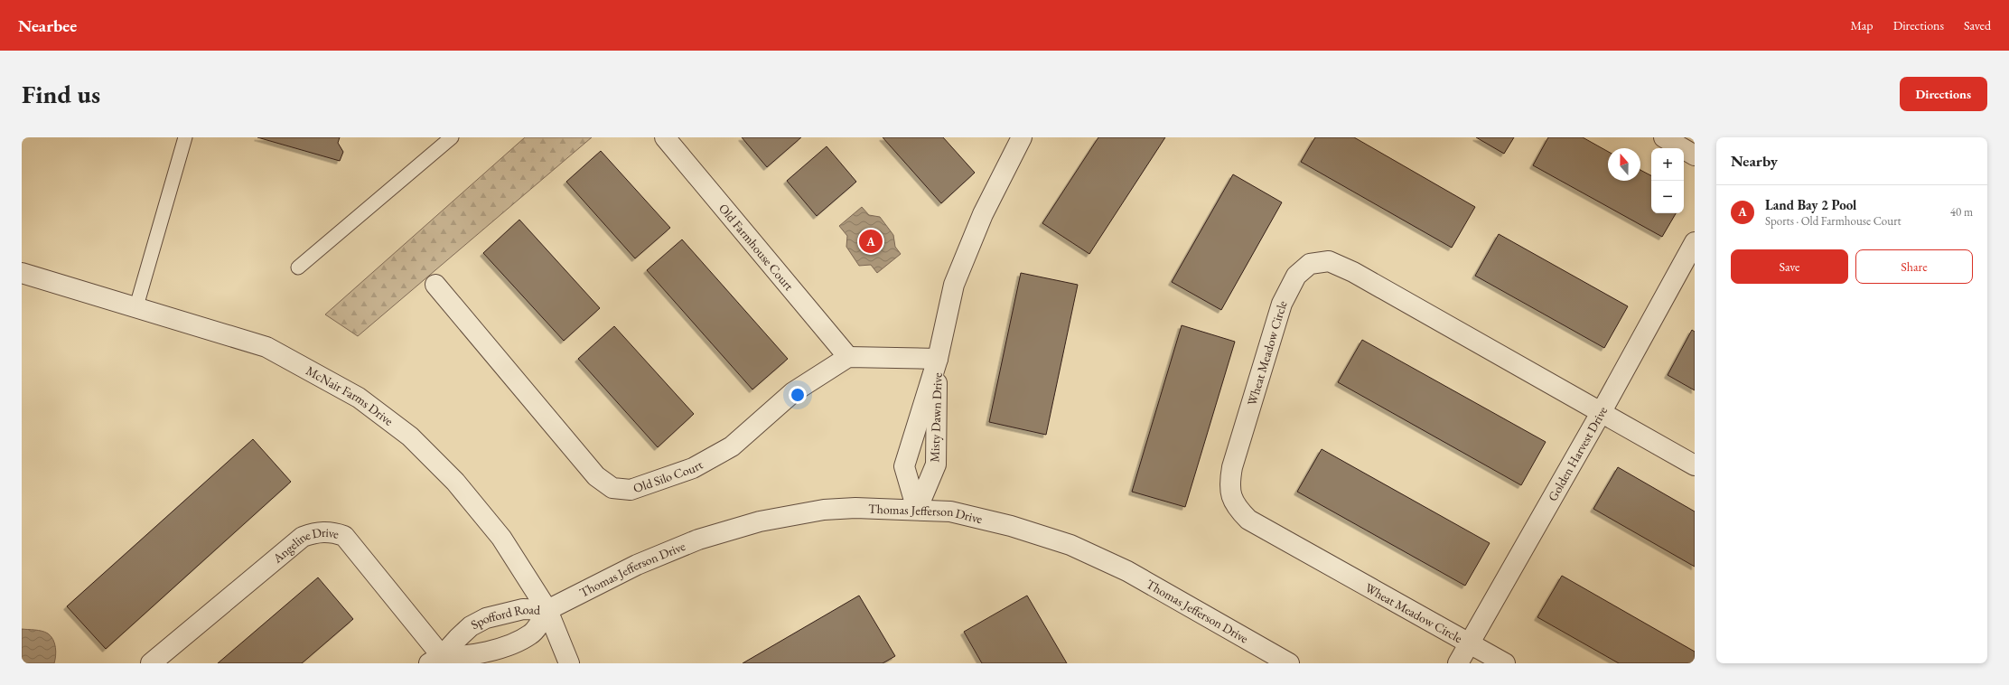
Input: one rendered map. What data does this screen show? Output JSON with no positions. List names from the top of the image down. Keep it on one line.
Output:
{"streets":{"street":["Old Farmhouse Court","Wheat Meadow Circle","McNair Farms Drive","Misty Dawn Drive","Golden Harvest Drive","Old Silo Court","Thomas Jefferson Drive","Angeline Drive","Spofford Road"]},"crossings":[["Old Farmhouse Court","Old Silo Court"],["Wheat Meadow Circle","Golden Harvest Drive"],["McNair Farms Drive","Thomas Jefferson Drive"],["McNair Farms Drive","Spofford Road"],["Misty Dawn Drive","Thomas Jefferson Drive"],["Thomas Jefferson Drive","Spofford Road"],["Angeline Drive","Spofford Road"]],"north":"top","page":{"header":"Nearbee","nav":["Map","Directions","Saved"],"buttons":["Directions",["Save","Share"]],"title":"Find us","heading":"Nearby","map_buttons":["+","−"],"list":[{"mark":"A","name":"Land Bay 2 Pool","note":"Sports · Old Farmhouse Court","value":"40 m"}],"pins":"A"}}
